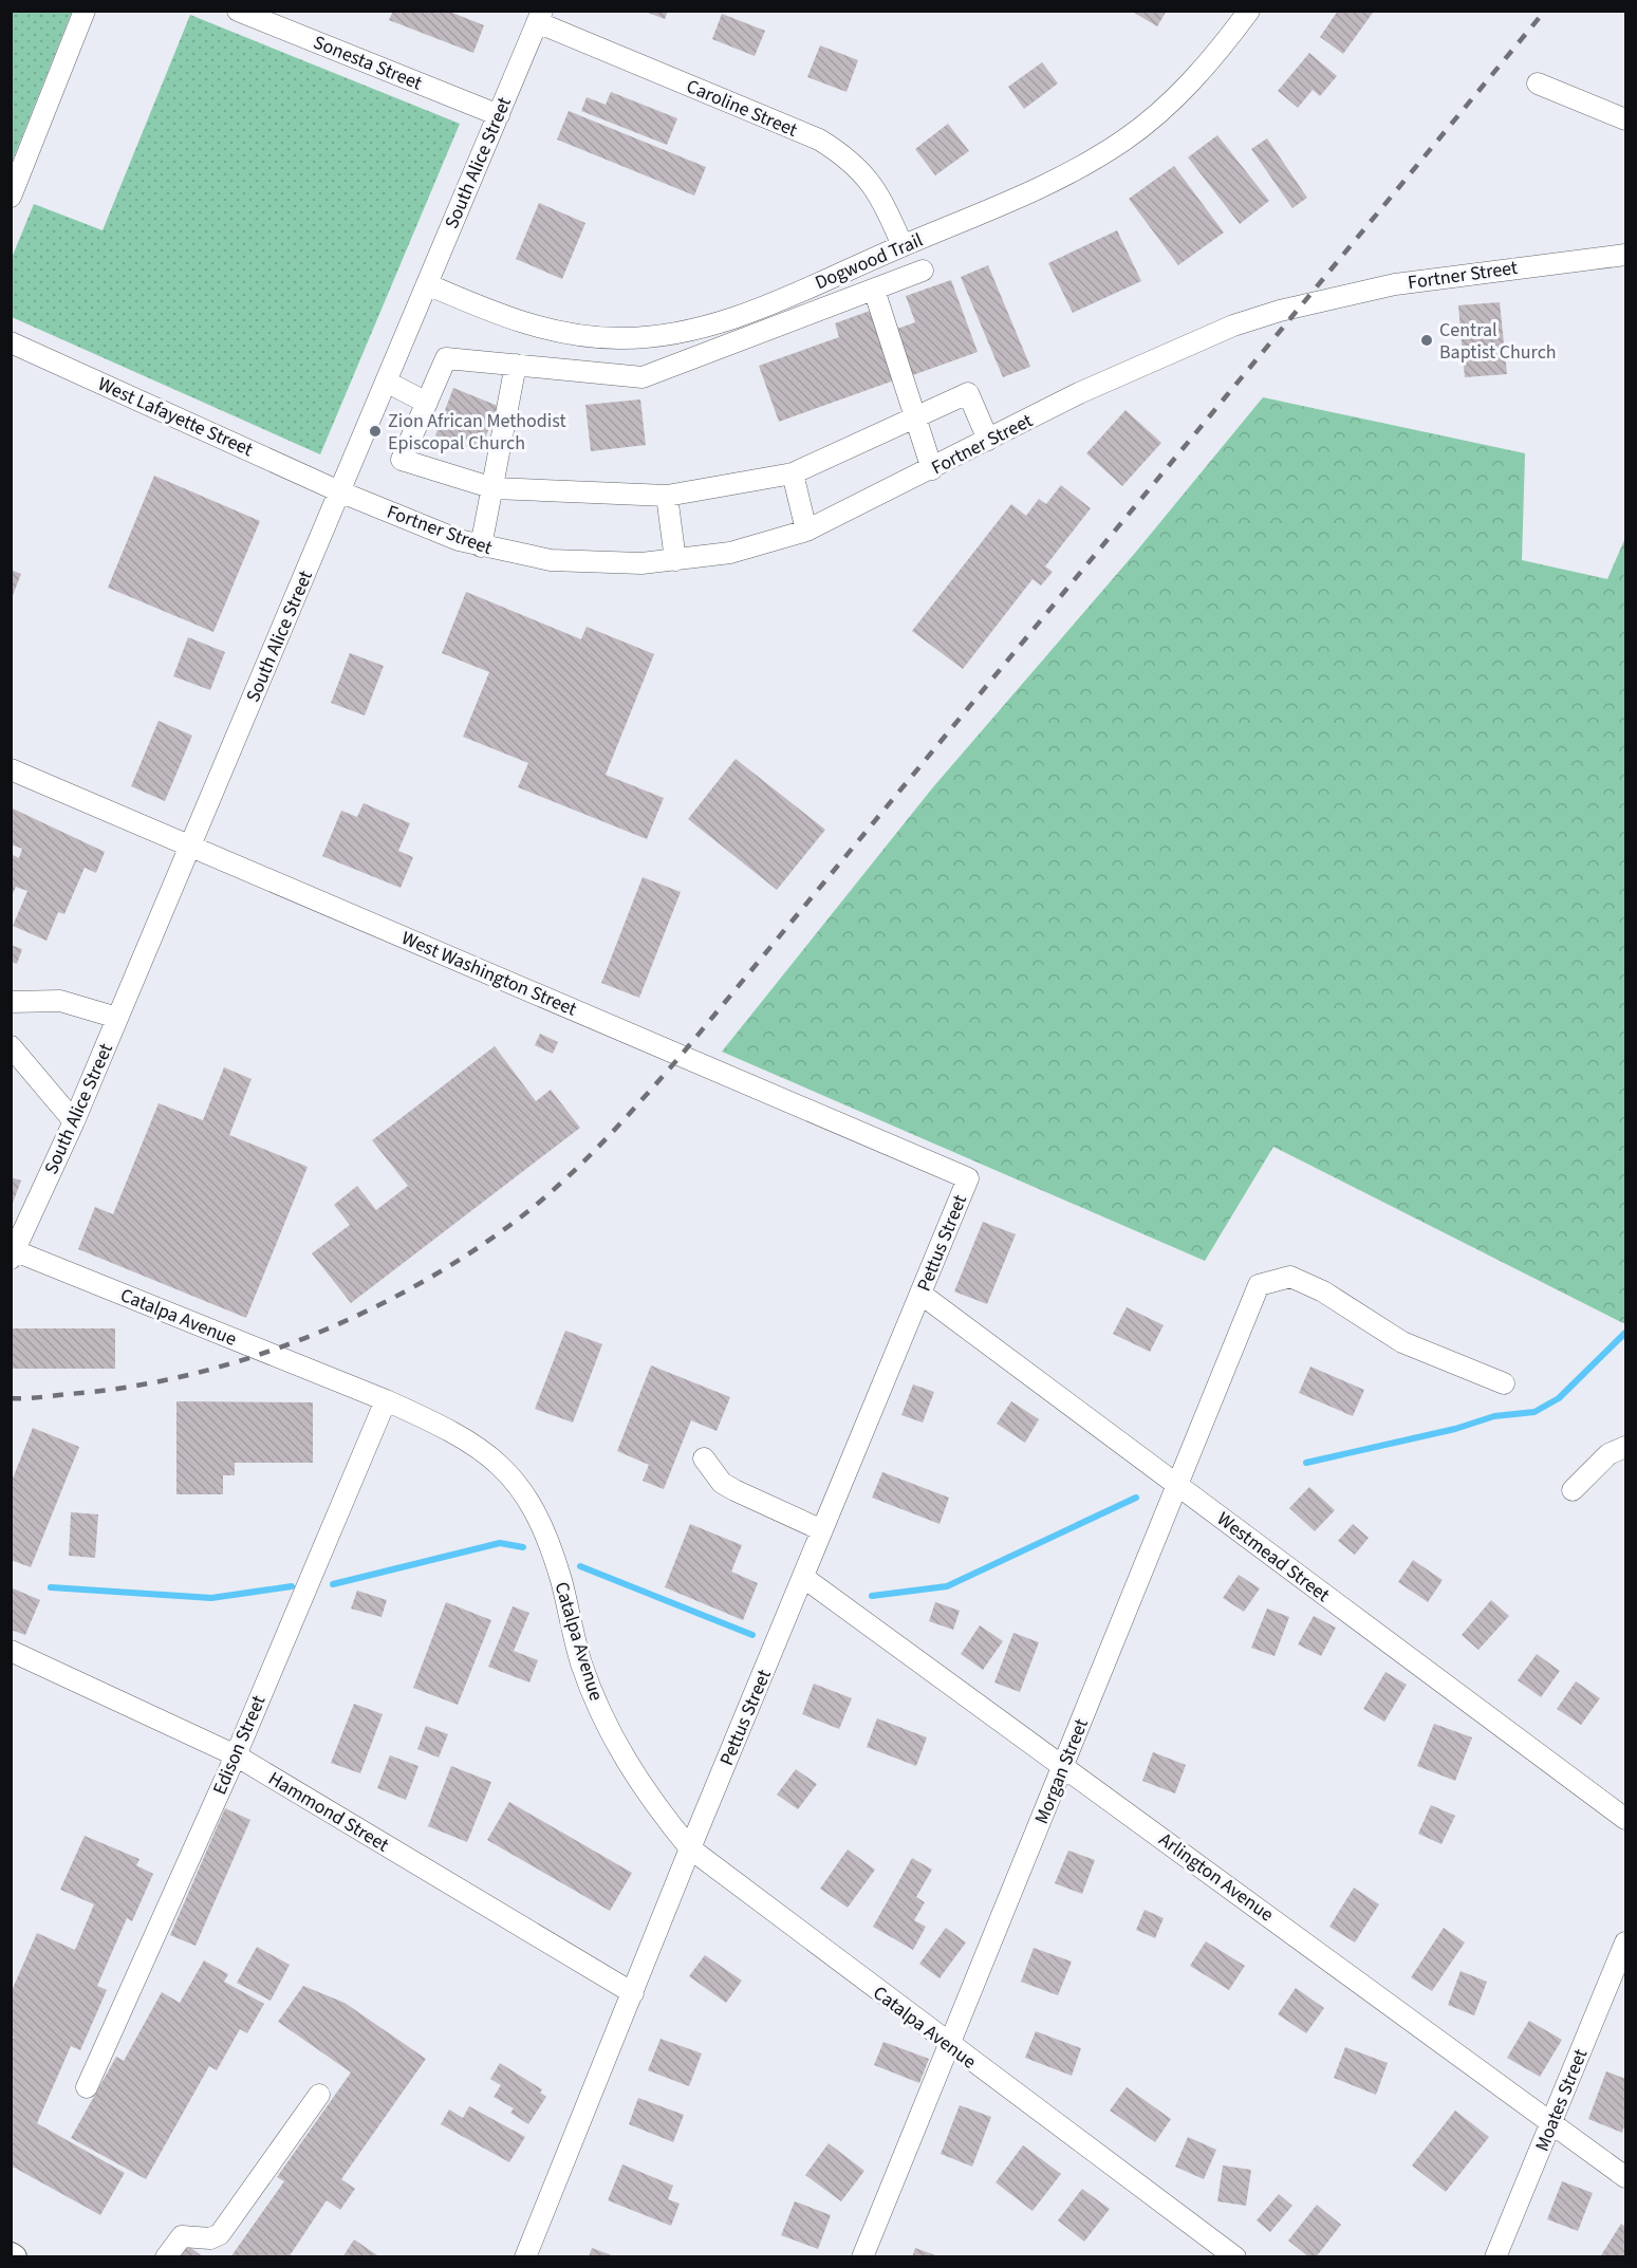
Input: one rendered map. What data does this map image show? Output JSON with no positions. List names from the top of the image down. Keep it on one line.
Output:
{"streets":{"street":["Sonesta Street","Caroline Street","South Alice Street","Dogwood Trail","Fortner Street","West Lafayette Street","West Washington Street","Pettus Street","Catalpa Avenue","Westmead Street","Edison Street","Morgan Street","Hammond Street","Arlington Avenue","Moates Street"]},"crossings":[["Sonesta Street","South Alice Street"],["Caroline Street","South Alice Street"],["Caroline Street","Dogwood Trail"],["South Alice Street","Dogwood Trail"],["South Alice Street","Fortner Street"],["South Alice Street","West Lafayette Street"],["South Alice Street","West Washington Street"],["South Alice Street","Catalpa Avenue"],["Fortner Street","West Lafayette Street"],["West Washington Street","Pettus Street"],["Pettus Street","Catalpa Avenue"],["Pettus Street","Westmead Street"],["Pettus Street","Hammond Street"],["Pettus Street","Arlington Avenue"],["Catalpa Avenue","Edison Street"],["Catalpa Avenue","Morgan Street"],["Westmead Street","Morgan Street"],["Edison Street","Hammond Street"],["Morgan Street","Arlington Avenue"],["Arlington Avenue","Moates Street"]],"places":["Central Baptist Church","Zion African Methodist Episcopal Church"]}
